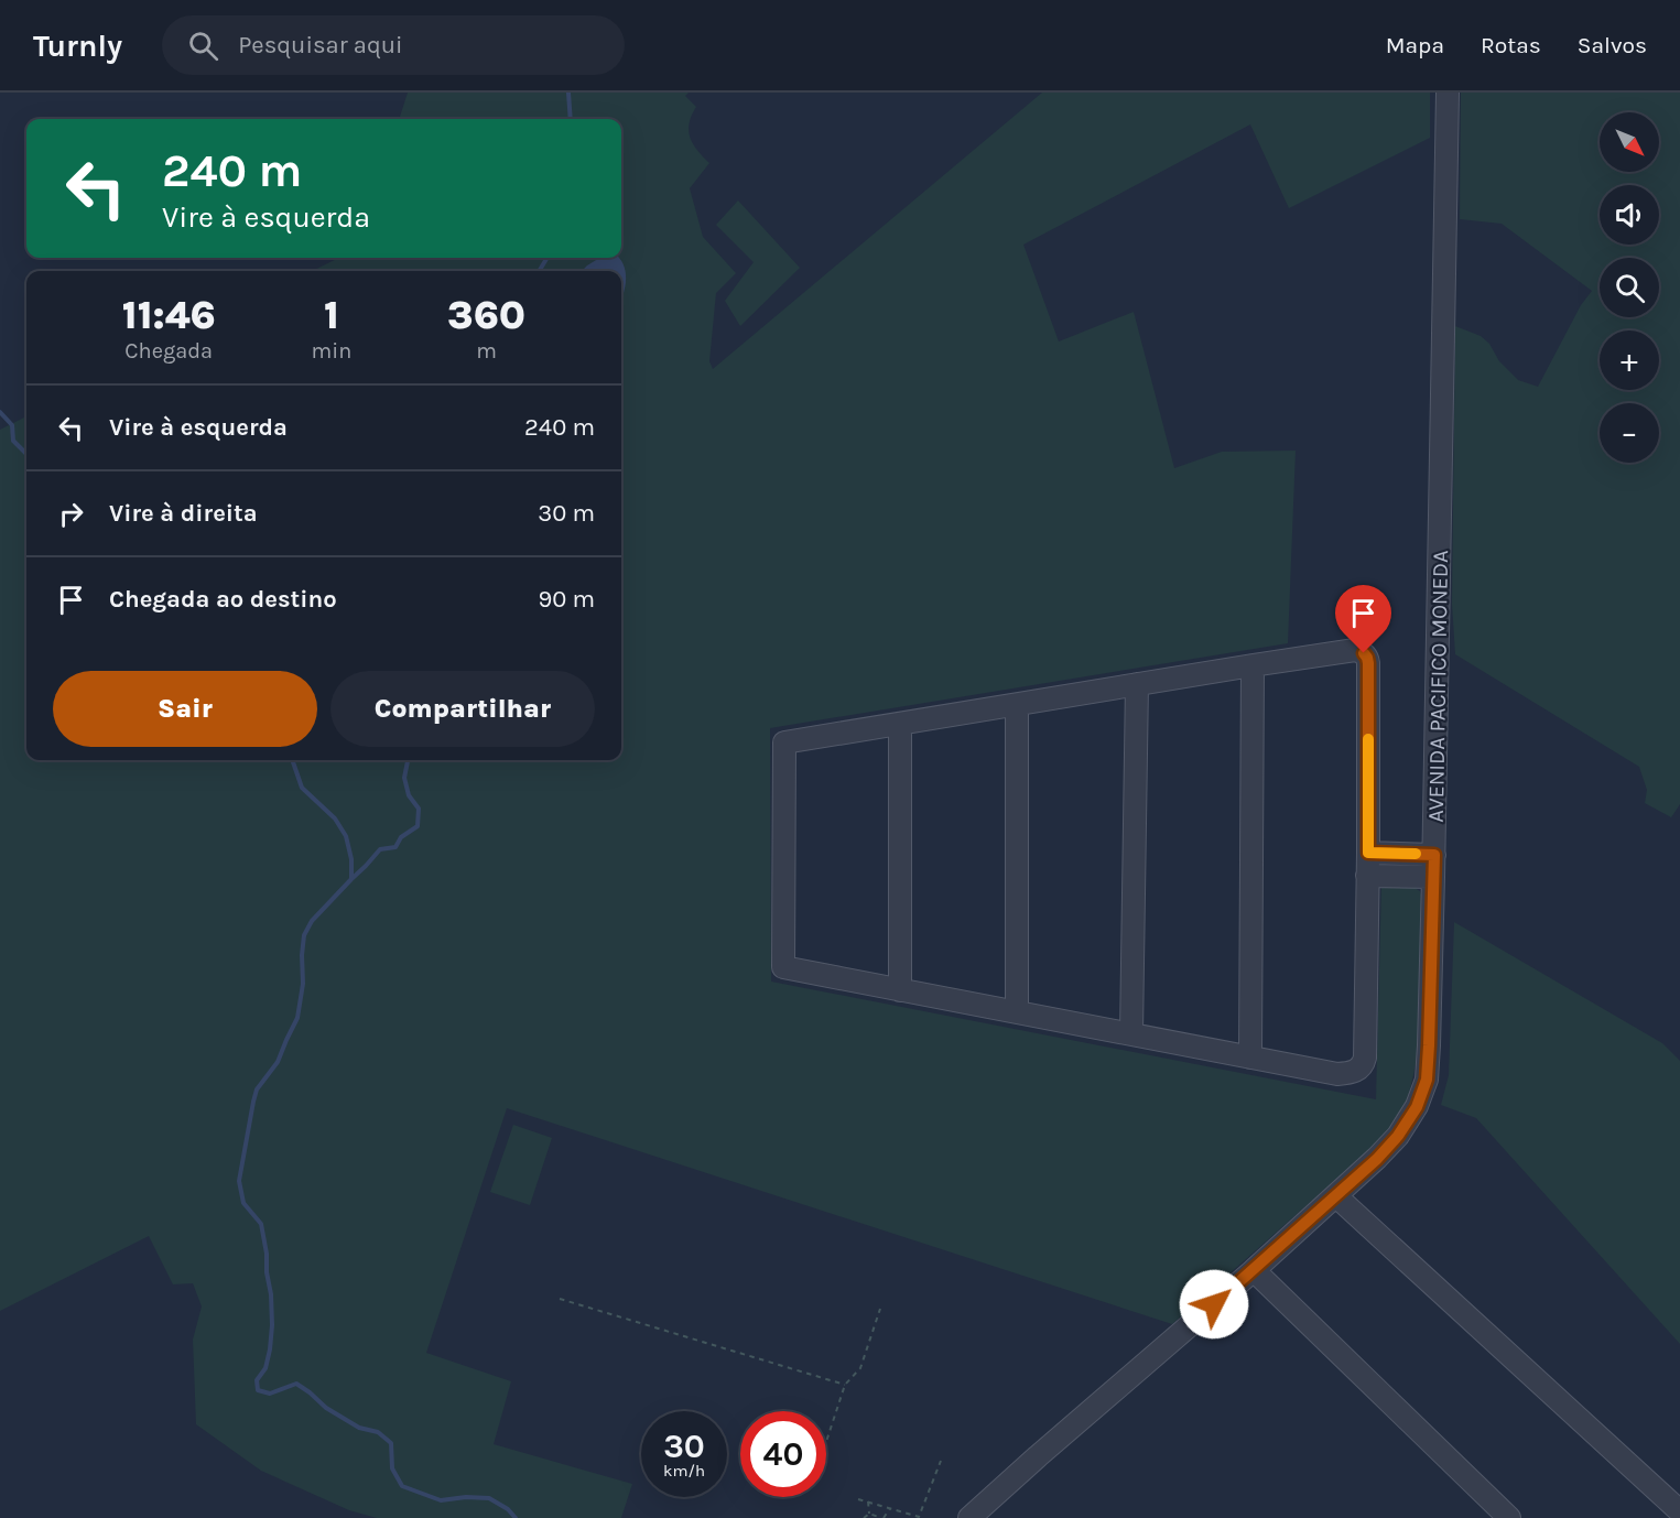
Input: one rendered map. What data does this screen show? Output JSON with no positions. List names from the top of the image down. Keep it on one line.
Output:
{"streets":{"street":["AVENIDA PACIFICO MONEDA"]},"north":"bottom right","page":{"header":"Turnly","search":"Pesquisar aqui","nav":["Mapa","Rotas","Salvos"],"map_buttons":["+","−"],"turn":["240 m","Vire à esquerda"],"eta":["11:46","Chegada","1","min","360","m"],"list":[{"name":"Vire à esquerda","value":"240 m"},{"name":"Vire à direita","value":"30 m"},{"name":"Chegada ao destino","value":"90 m"}],"buttons":["Sair","Compartilhar"],"speed":"30 km/h","limit":"40"}}
